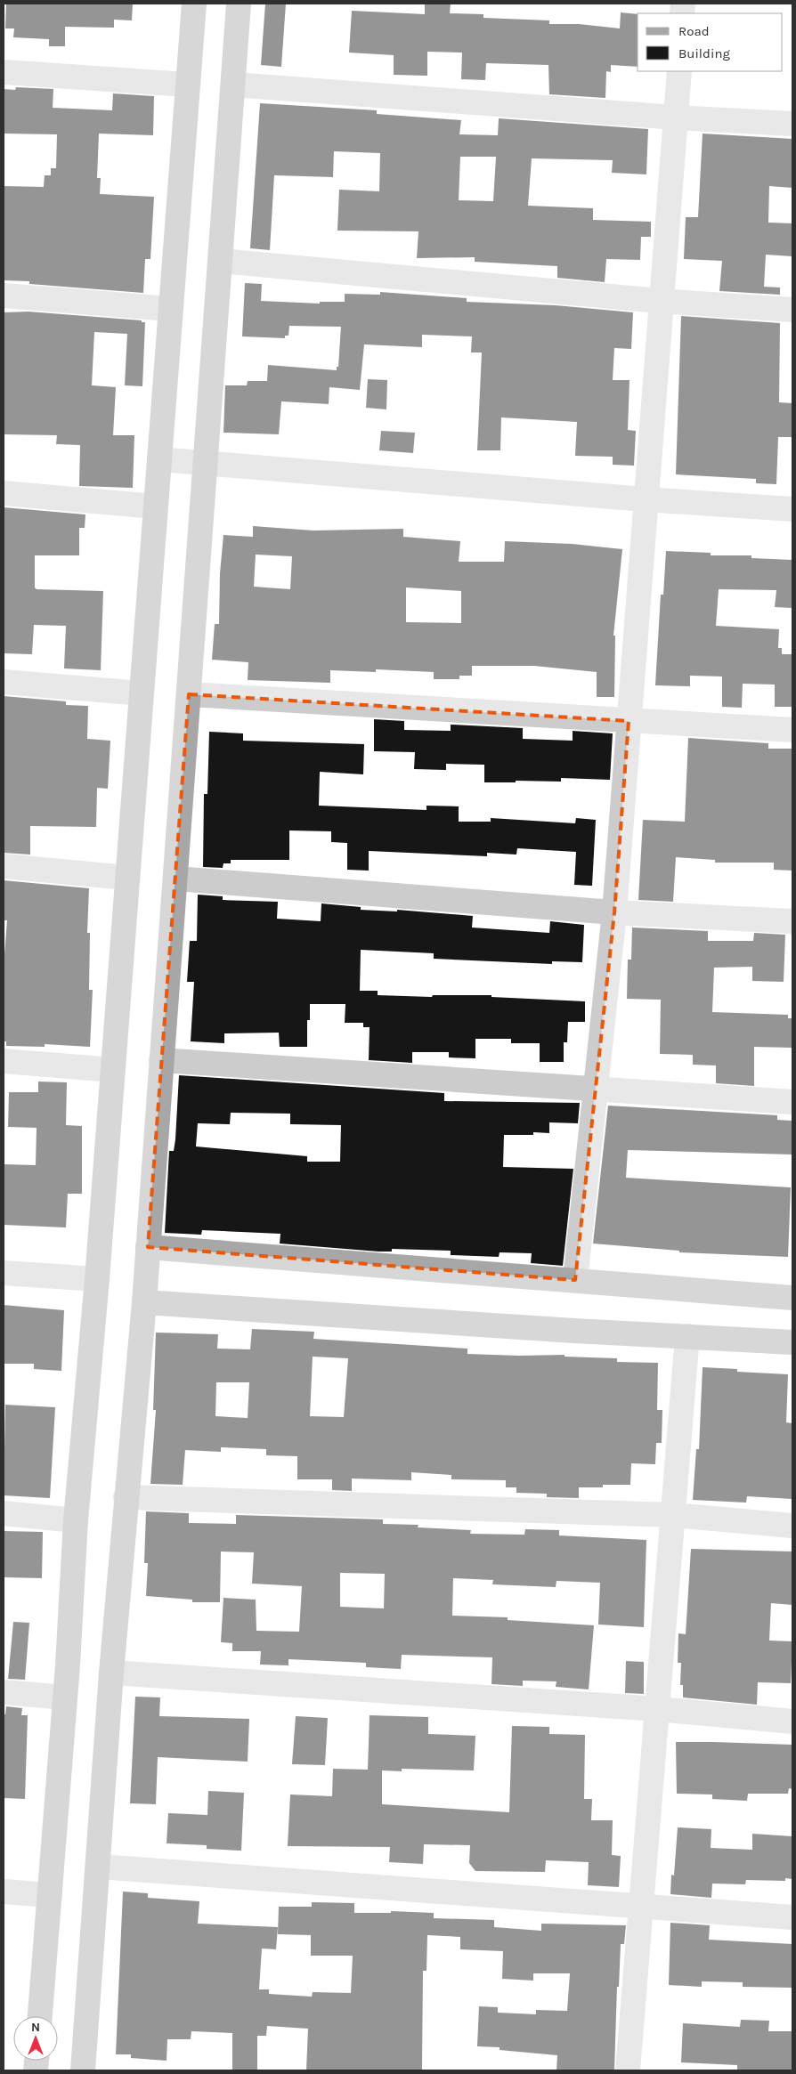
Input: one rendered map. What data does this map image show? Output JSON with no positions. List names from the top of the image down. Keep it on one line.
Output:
{"legend":["Road","Building"],"north":"top"}
